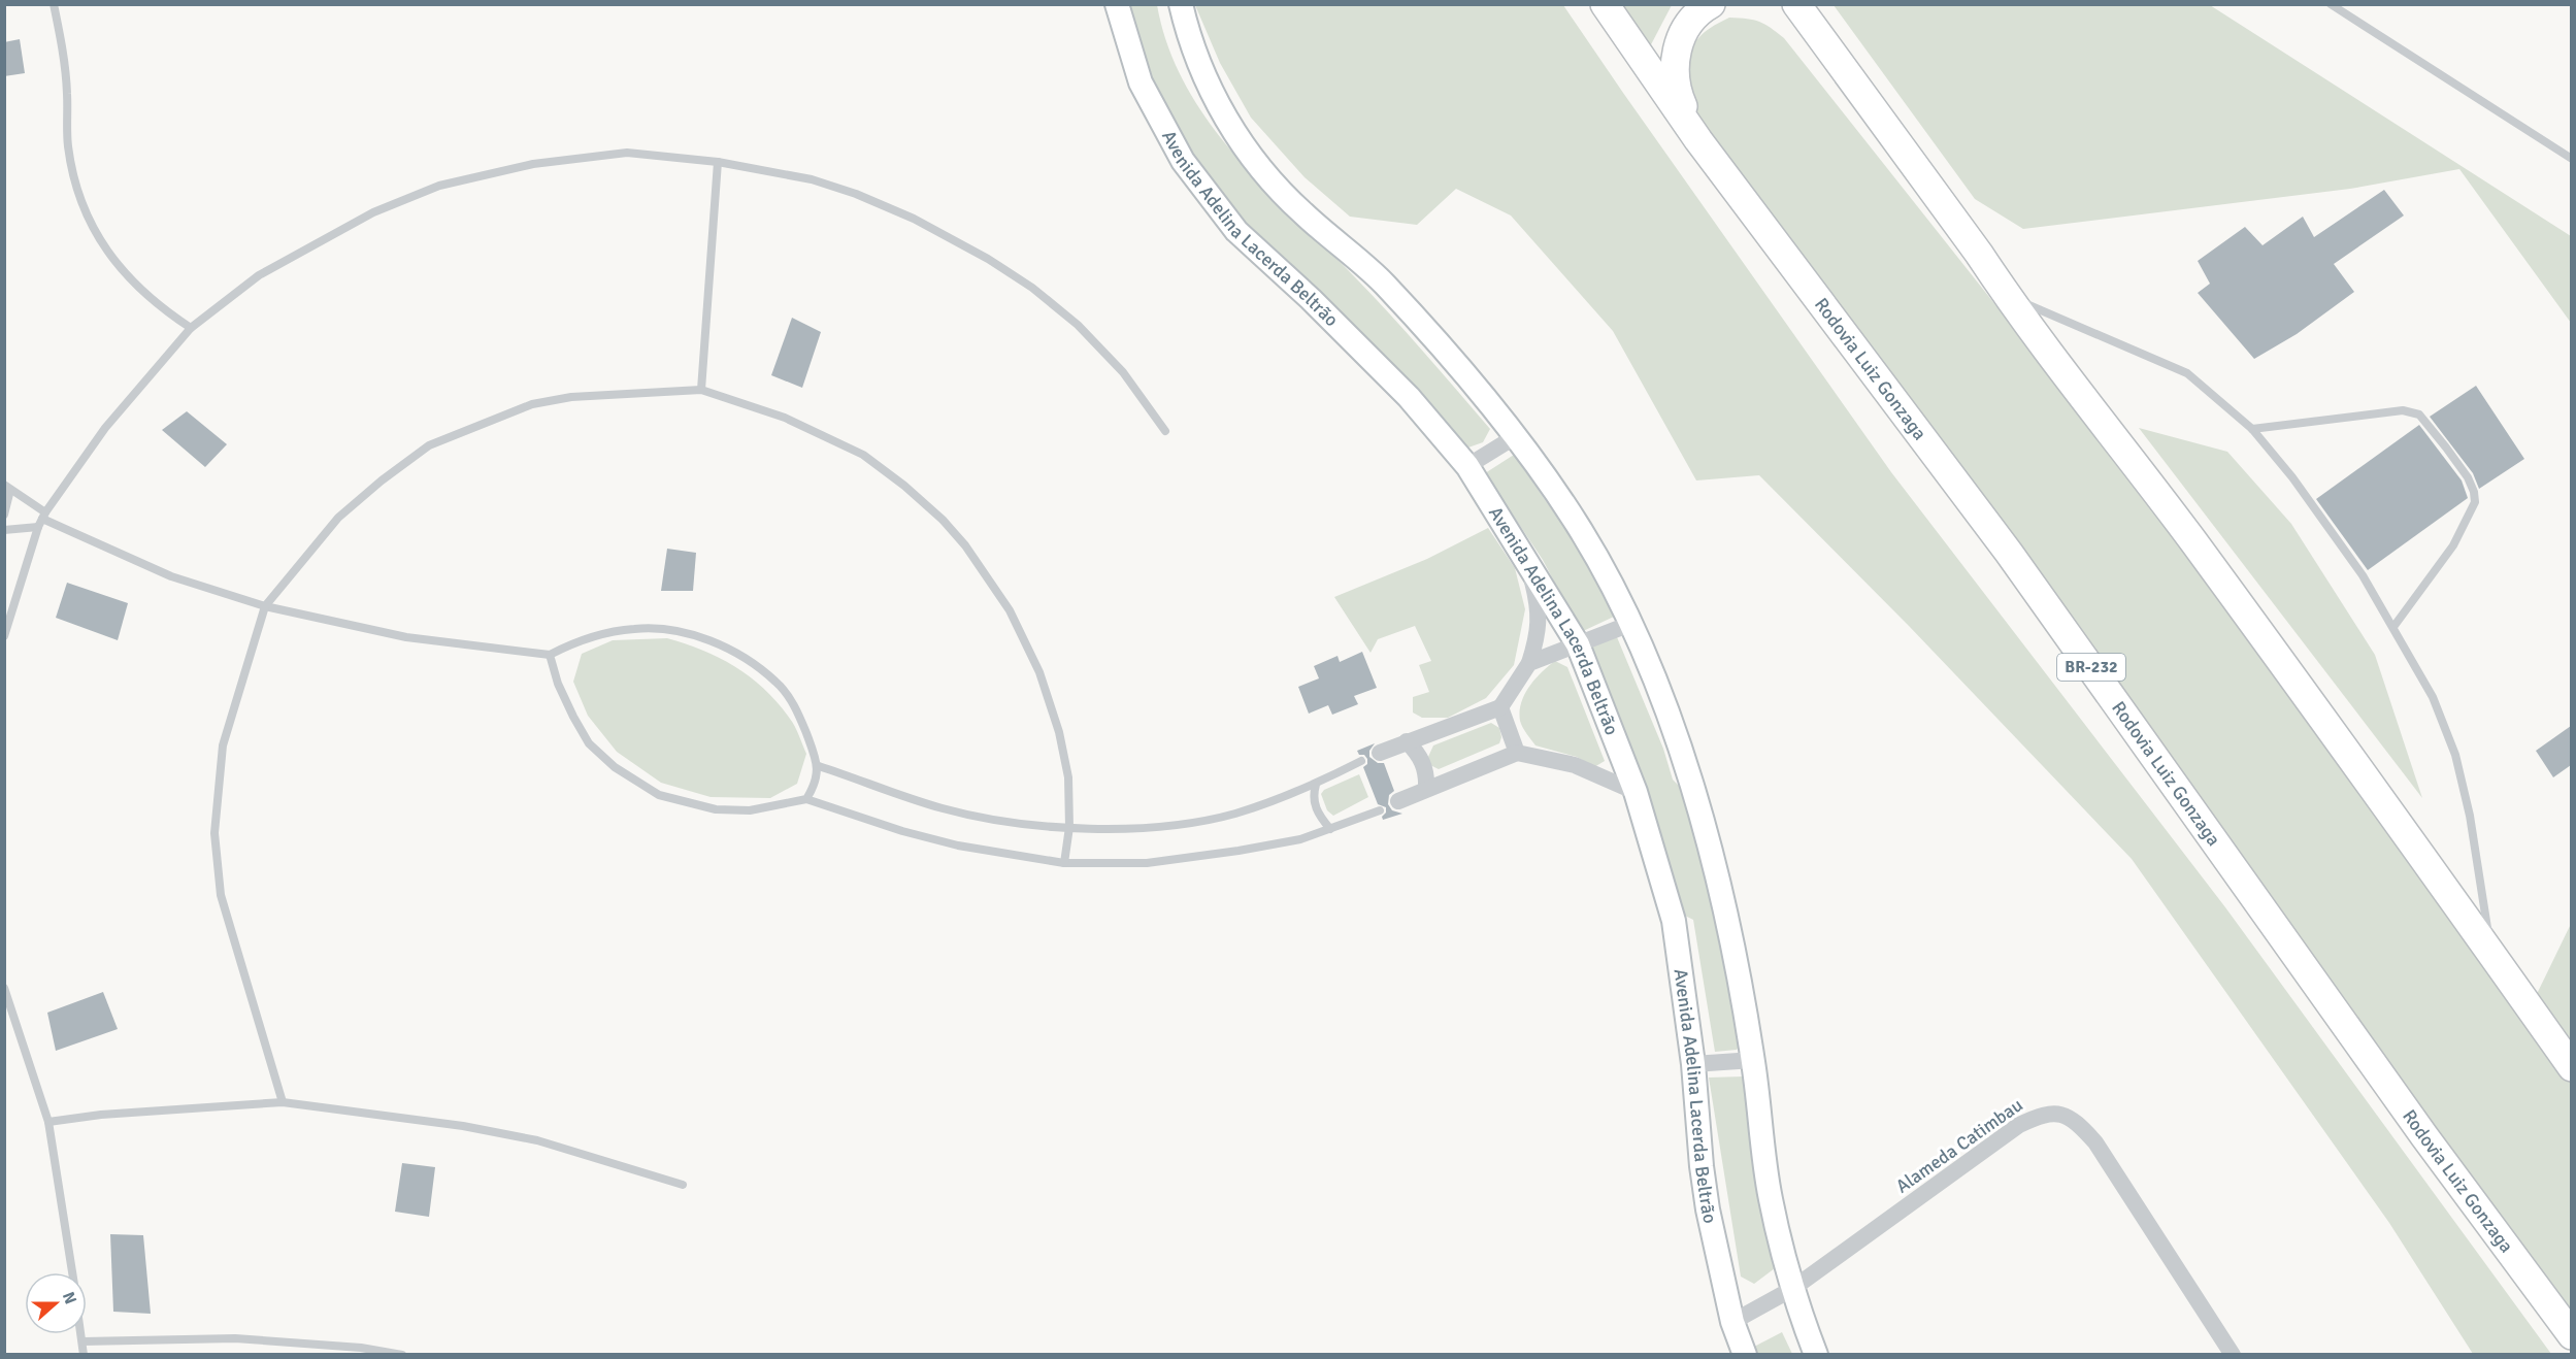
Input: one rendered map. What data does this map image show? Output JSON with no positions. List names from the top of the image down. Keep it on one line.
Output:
{"streets":{"highway":["Rodovia Luiz Gonzaga","BR-232"],"main road":["Avenida Adelina Lacerda Beltrão"],"street":["Alameda Catimbau"]},"north":"right"}
